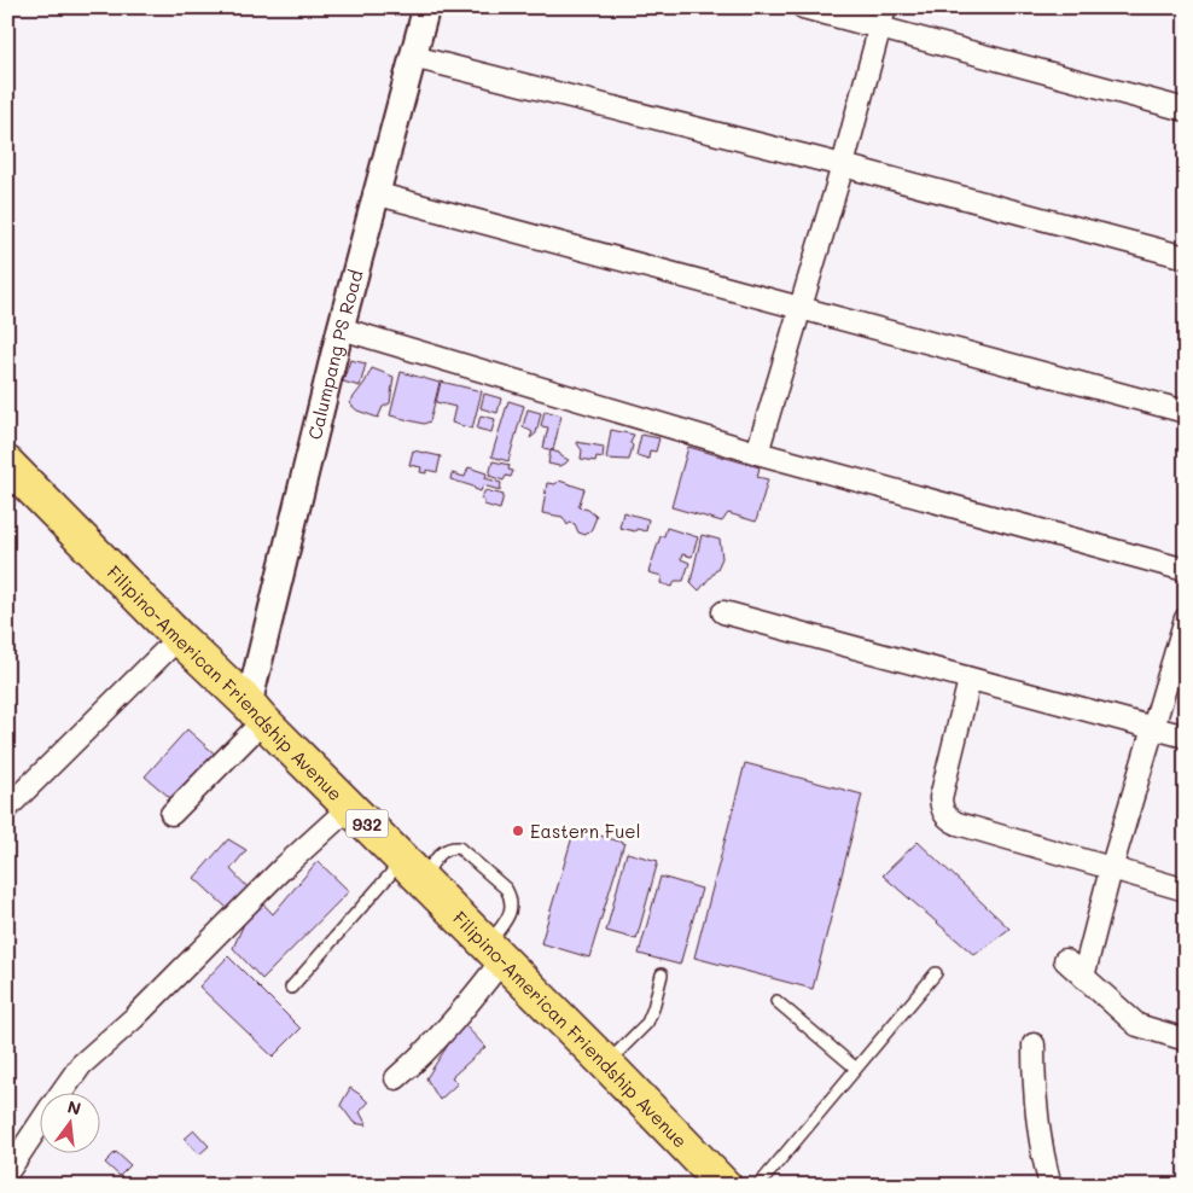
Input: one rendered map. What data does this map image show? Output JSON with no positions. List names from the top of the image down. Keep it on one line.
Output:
{"streets":{"main road":["Filipino-American Friendship Avenue","932"],"street":["Calumpang PS Road"]},"crossings":[["Calumpang PS Road","Filipino-American Friendship Avenue"]],"places":["Eastern Fuel"],"north":"top"}
